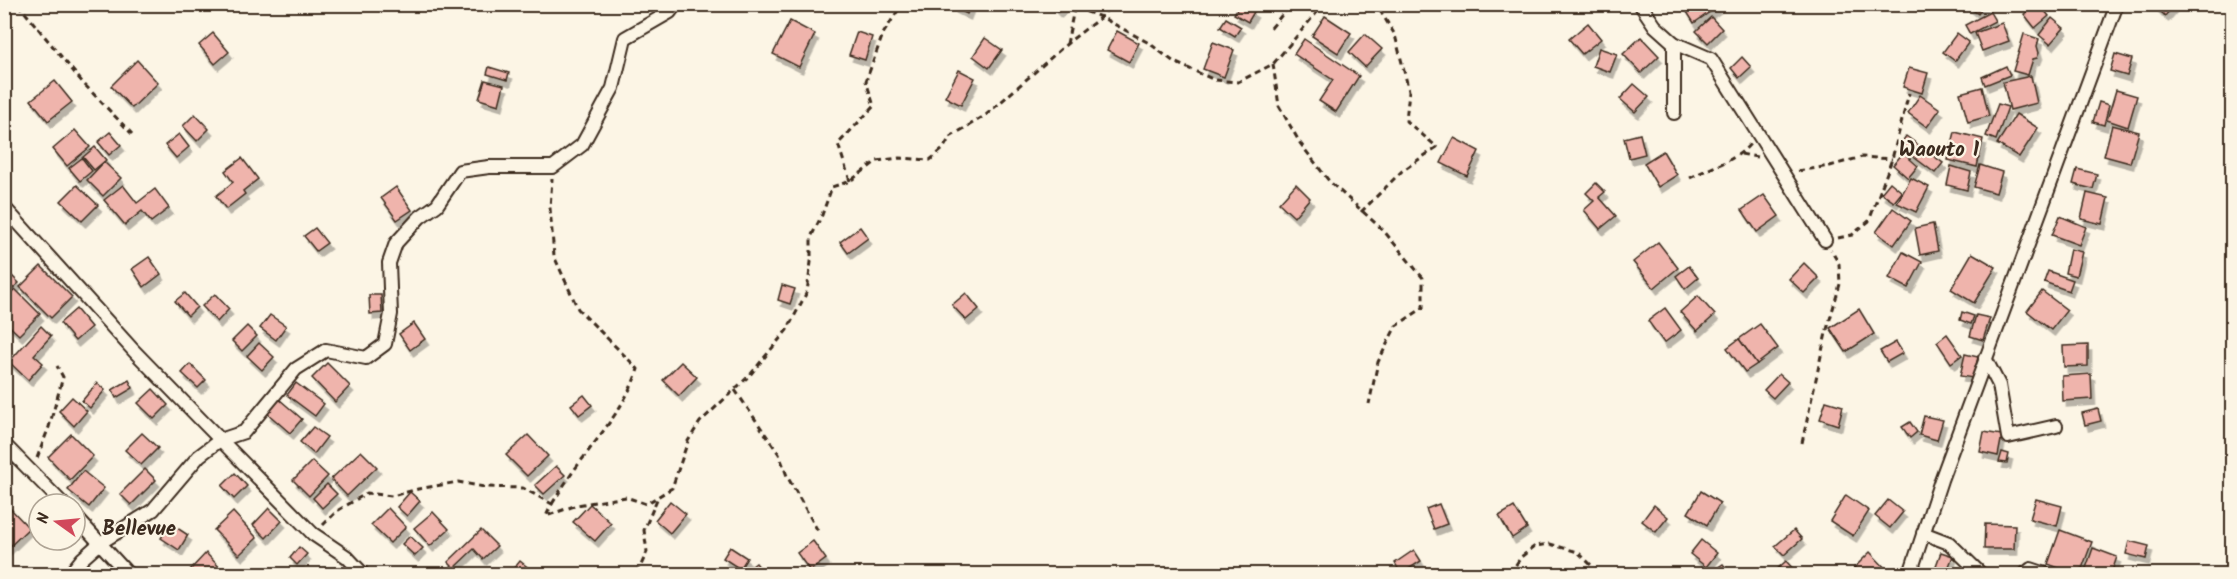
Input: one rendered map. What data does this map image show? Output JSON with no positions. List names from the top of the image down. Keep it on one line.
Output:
{"districts":["Waouto 1","Bellevue"],"north":"left"}
